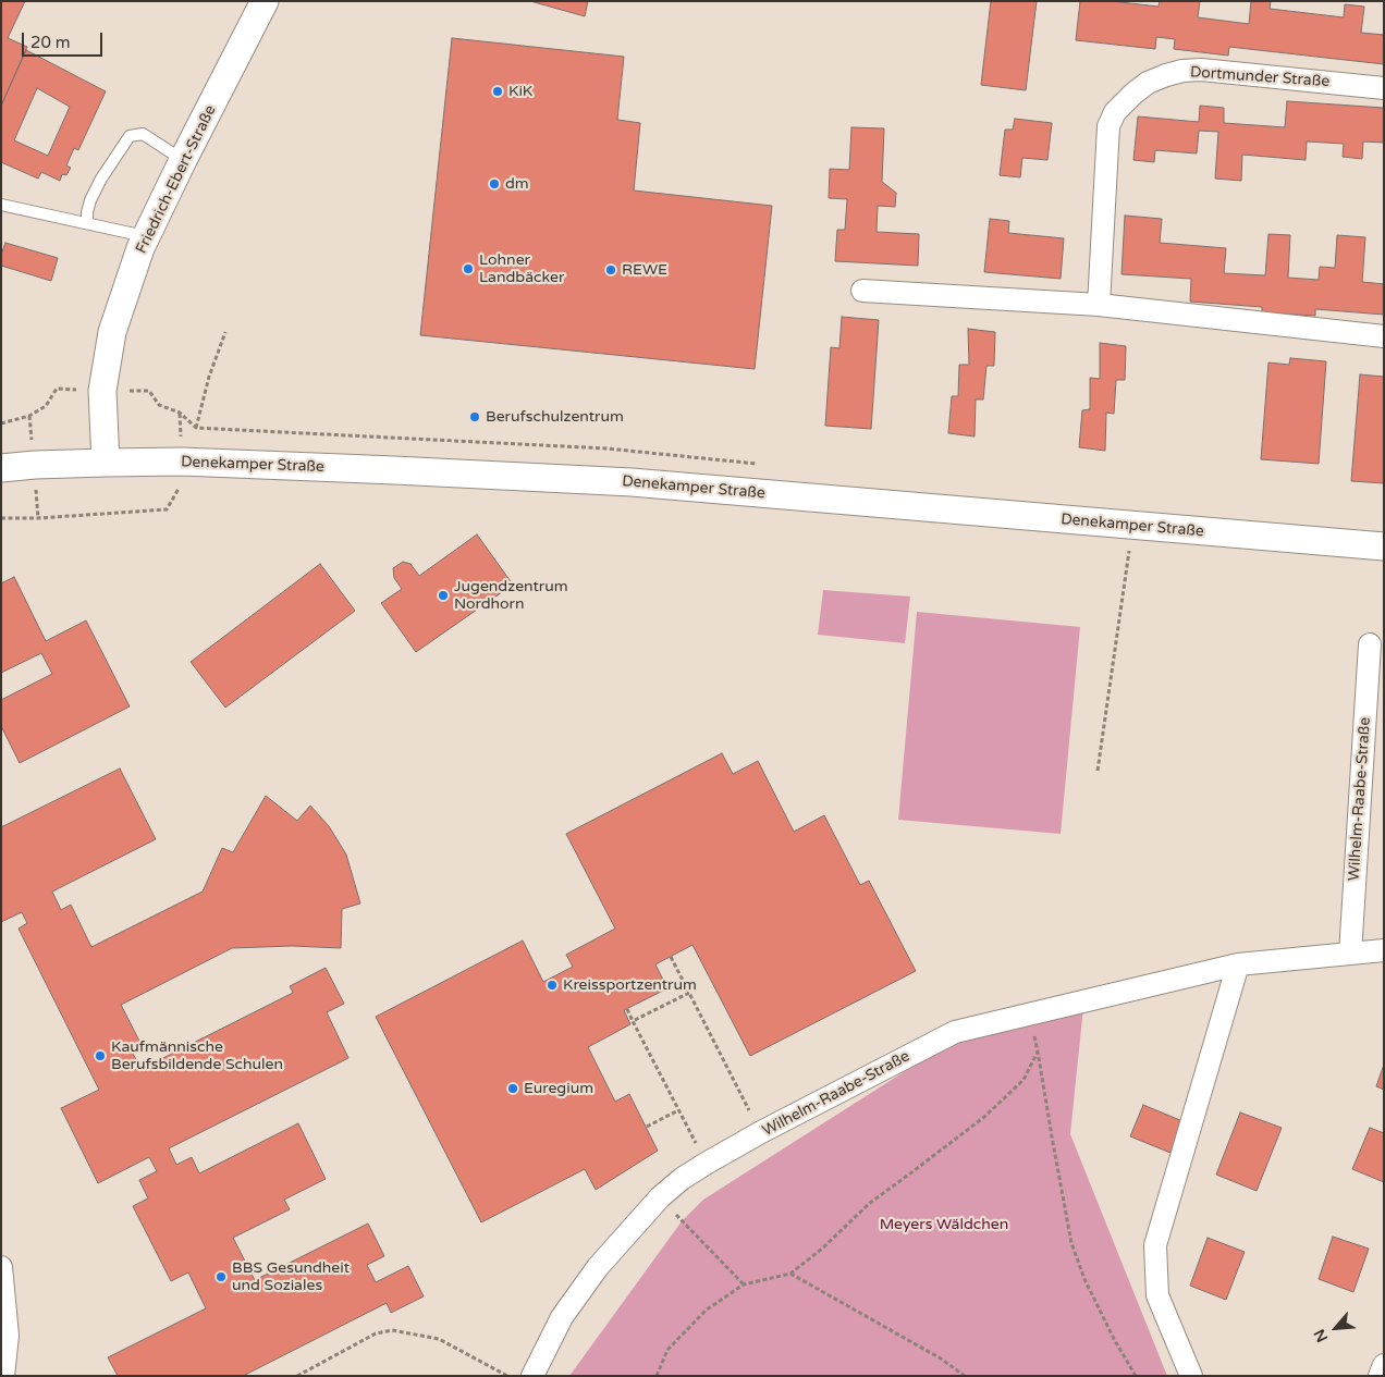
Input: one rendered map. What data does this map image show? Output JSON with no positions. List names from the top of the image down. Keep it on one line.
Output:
{"streets":{"street":["Dortmunder Straße","Friedrich-Ebert-Straße","Denekamper Straße","Wilhelm-Raabe-Straße"]},"crossings":[["Friedrich-Ebert-Straße","Denekamper Straße"]],"parks":["Meyers Wäldchen"],"places":["KiK","dm","Lohner Landbäcker","REWE","Berufschulzentrum","Jugendzentrum Nordhorn","Kreissportzentrum","Kaufmännische Berufsbildende Schulen","Euregium","BBS Gesundheit und Soziales"],"scale_bar":"20 m","north":"bottom left"}
